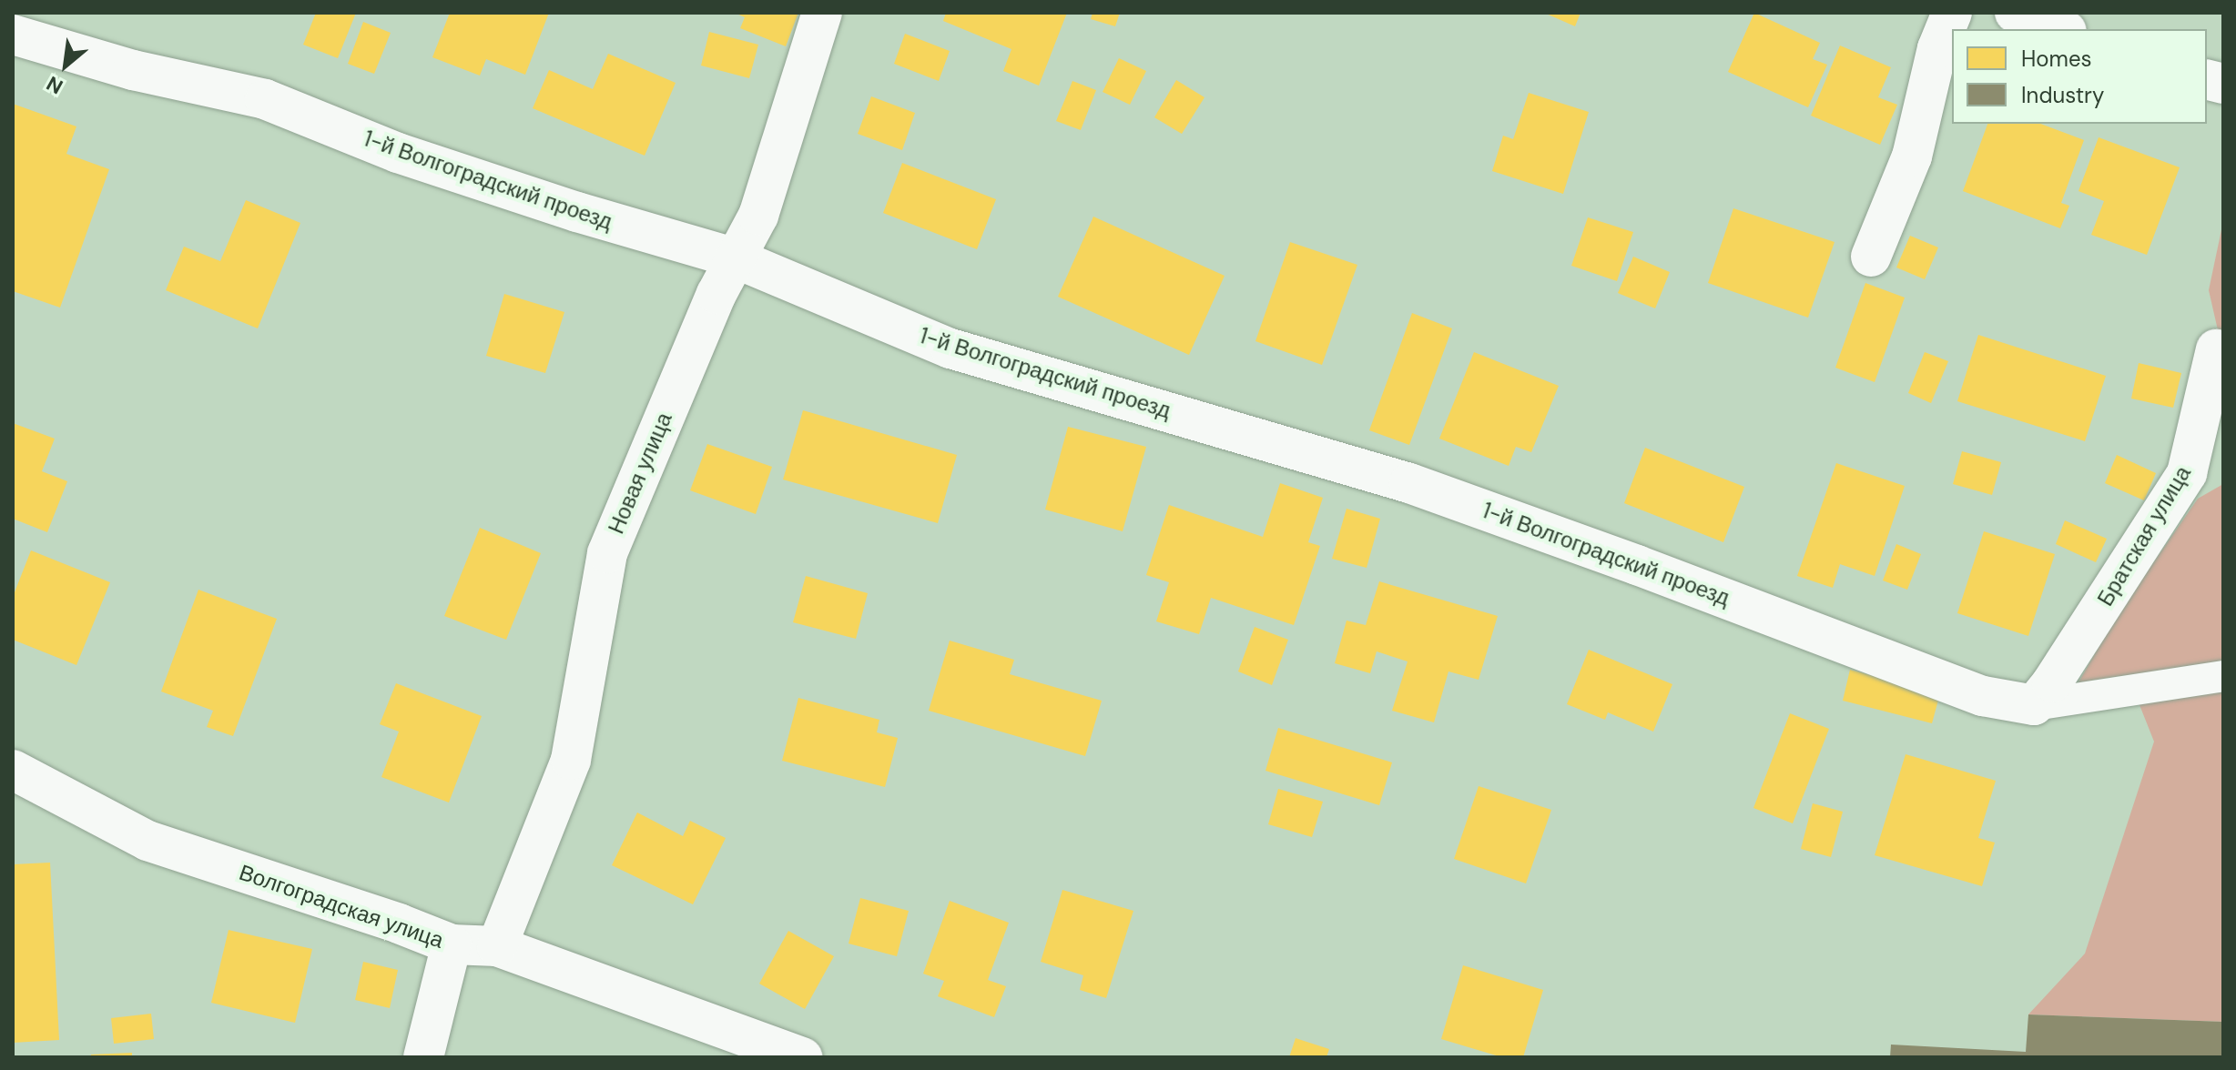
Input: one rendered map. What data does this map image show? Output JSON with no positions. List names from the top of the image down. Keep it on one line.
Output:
{"streets":{"street":["1-й Волгоградский проезд","Новая улица","Братская улица","Волгоградская улица"]},"crossings":[["1-й Волгоградский проезд","Новая улица"],["1-й Волгоградский проезд","Братская улица"],["Новая улица","Волгоградская улица"]],"legend":["Homes","Industry"],"north":"bottom left"}
